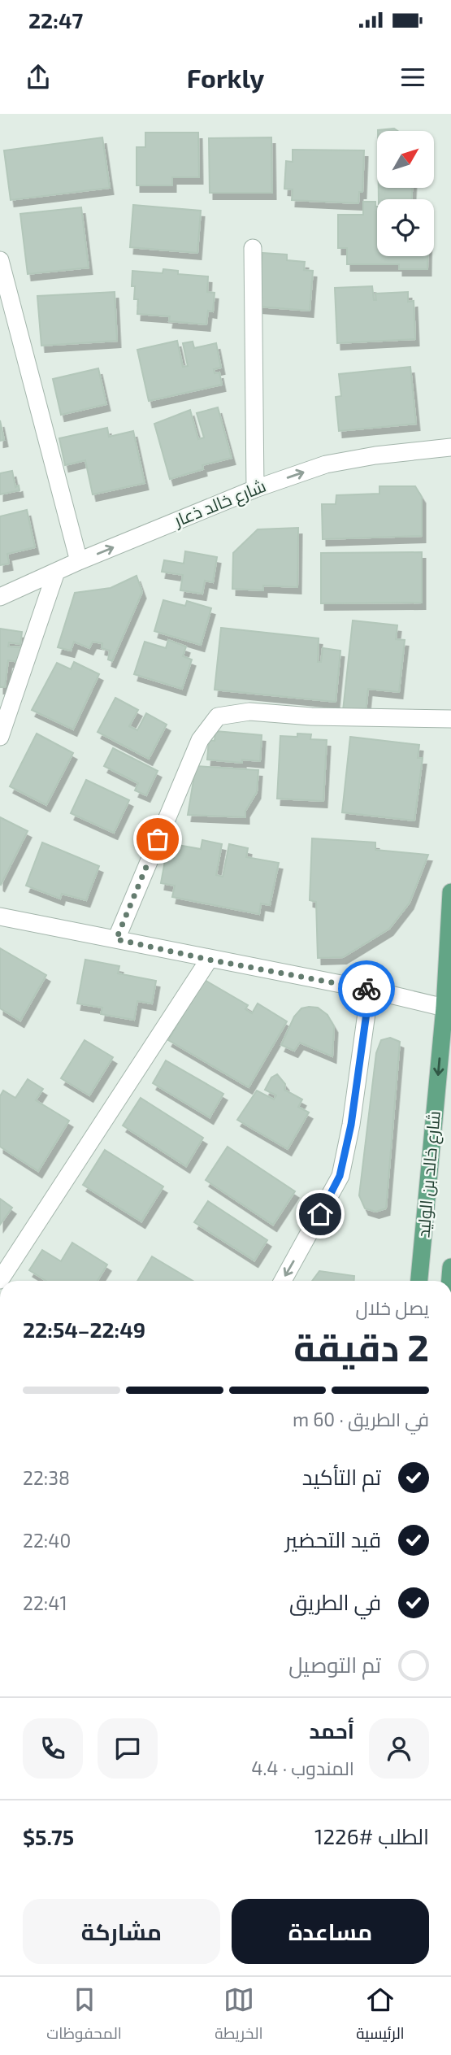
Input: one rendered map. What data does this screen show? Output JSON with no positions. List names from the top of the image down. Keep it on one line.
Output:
{"streets":{"main road":["شارع خالد بن الوليد"],"street":["شارع خالد ذعار"]},"one_way":["شارع خالد ذعار","شارع خالد بن الوليد"],"north":"top right","page":{"status":"22:47","header":"Forkly","heading":["2 دقيقة","يصل خلال","22:49–22:54"],"panel":["أحمد","المندوب · 4.4","الطلب #1226","$5.75"],"bar":"في الطريق · 60 m","list":[["تم التأكيد","22:38"],["قيد التحضير","22:40"],["في الطريق","22:41"],"تم التوصيل"],"buttons":["مساعدة","مشاركة"],"tabs":["الرئيسية","الخريطة","المحفوظات"]}}
